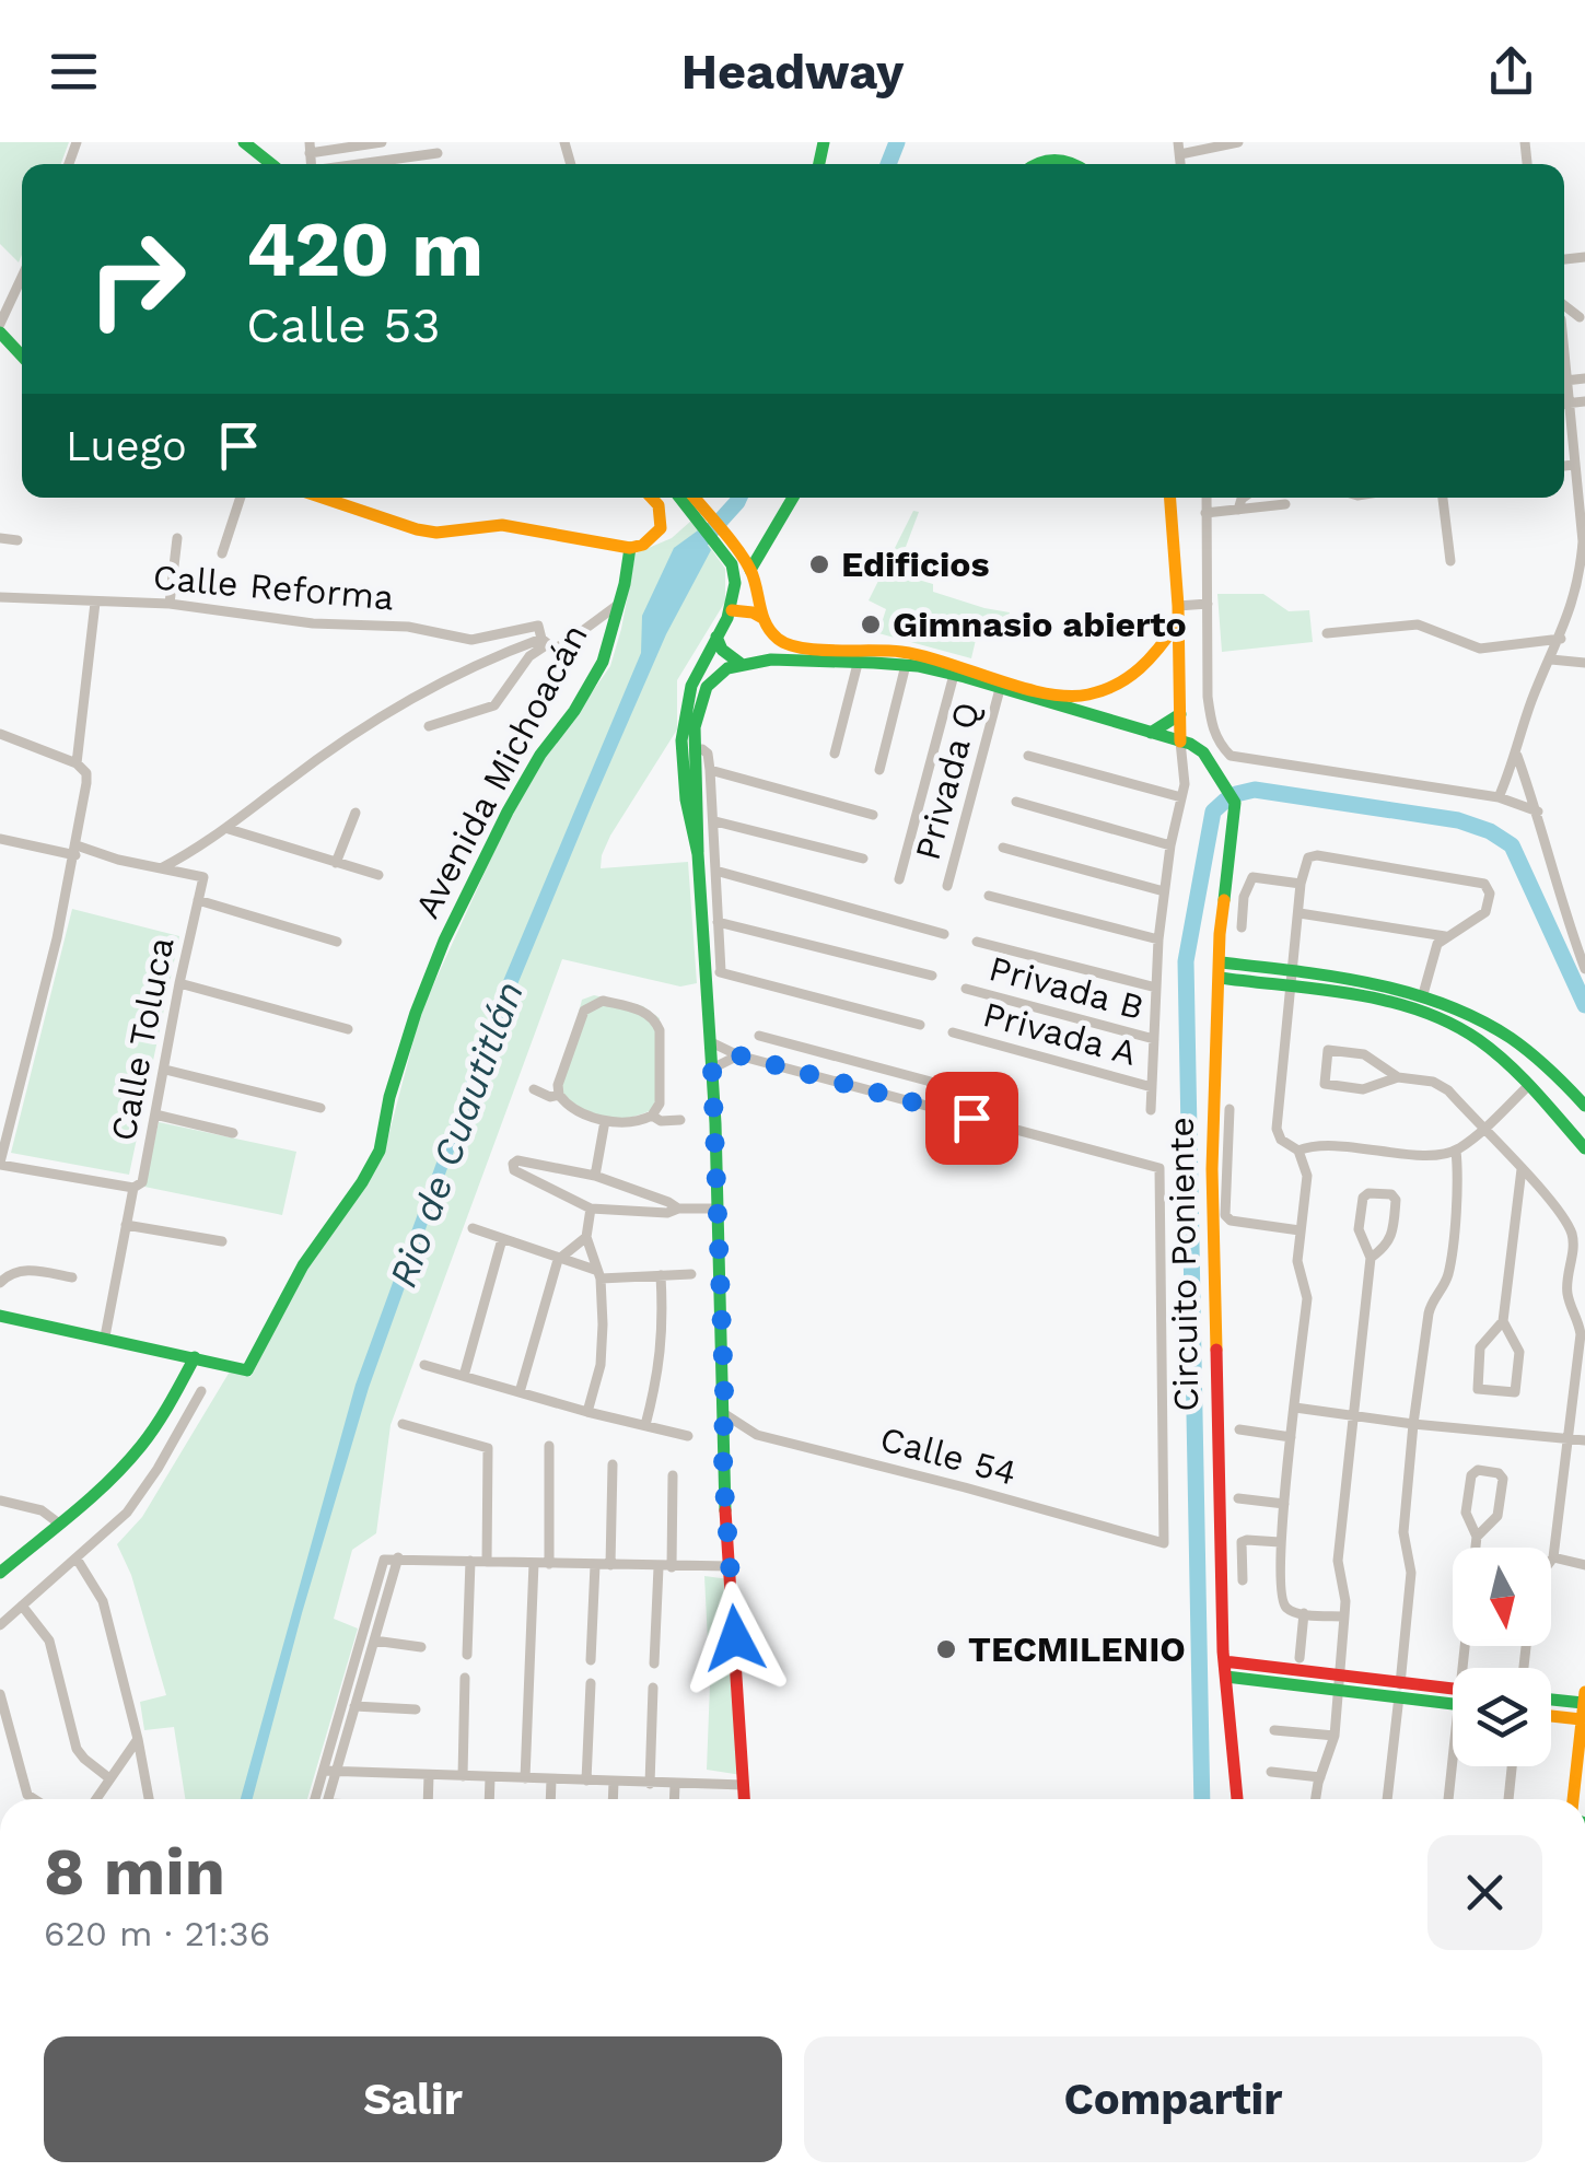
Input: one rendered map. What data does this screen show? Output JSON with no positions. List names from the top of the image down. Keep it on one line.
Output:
{"streets":{"main road":["Avenida Michoacán","Circuito Poniente"],"street":["Calle Reforma","Privada Q","Privada B","Privada A","Calle Toluca","Calle 54"]},"water":["Rio de Cuautitlán"],"places":["Edificios","Gimnasio abierto","TECMILENIO"],"north":"bottom","page":{"header":"Headway","turn":["420 m","Calle 53"],"then":"Luego","heading":["8 min","620 m · 21:36"],"buttons":["Salir","Compartir"]}}
